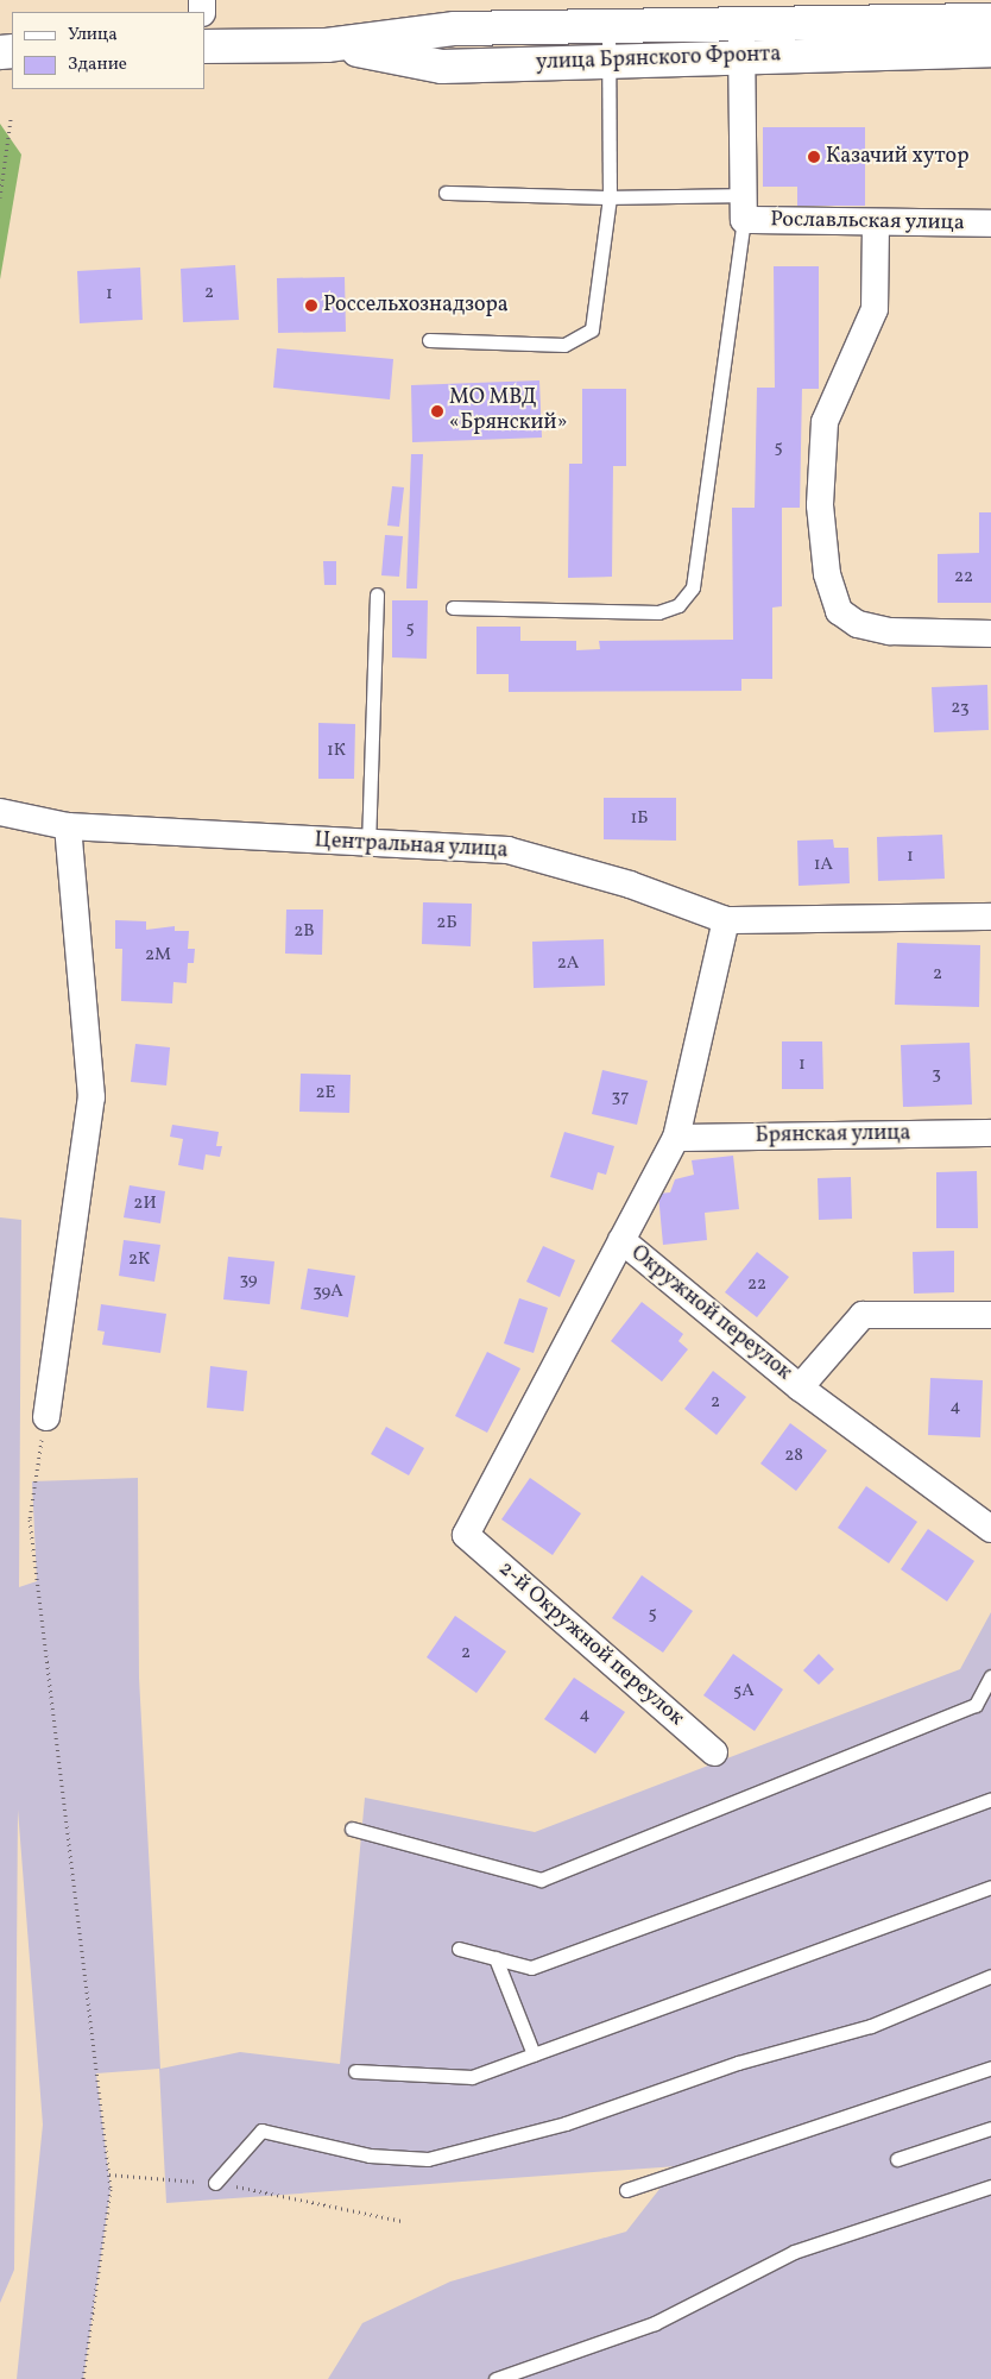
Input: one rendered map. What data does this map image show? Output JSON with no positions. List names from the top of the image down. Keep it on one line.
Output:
{"streets":{"main road":["улица Брянского Фронта"],"street":["Рославльская улица","Центральная улица","Брянская улица","Окружной переулок","2-й Окружной переулок"]},"crossings":[["Окружной переулок","2-й Окружной переулок"]],"places":["Казачий хутор","Россельхознадзора","МО МВД «Брянский»"],"house_numbers":["2","1","5","22","5","23","1К","1Б","1","1А","2Б","2В","2М","2А","2","1","3","2Е","37","2И","2К","39","22","39А","2","4","28","5","2","5А","4"],"legend":["Улица","Здание"]}
